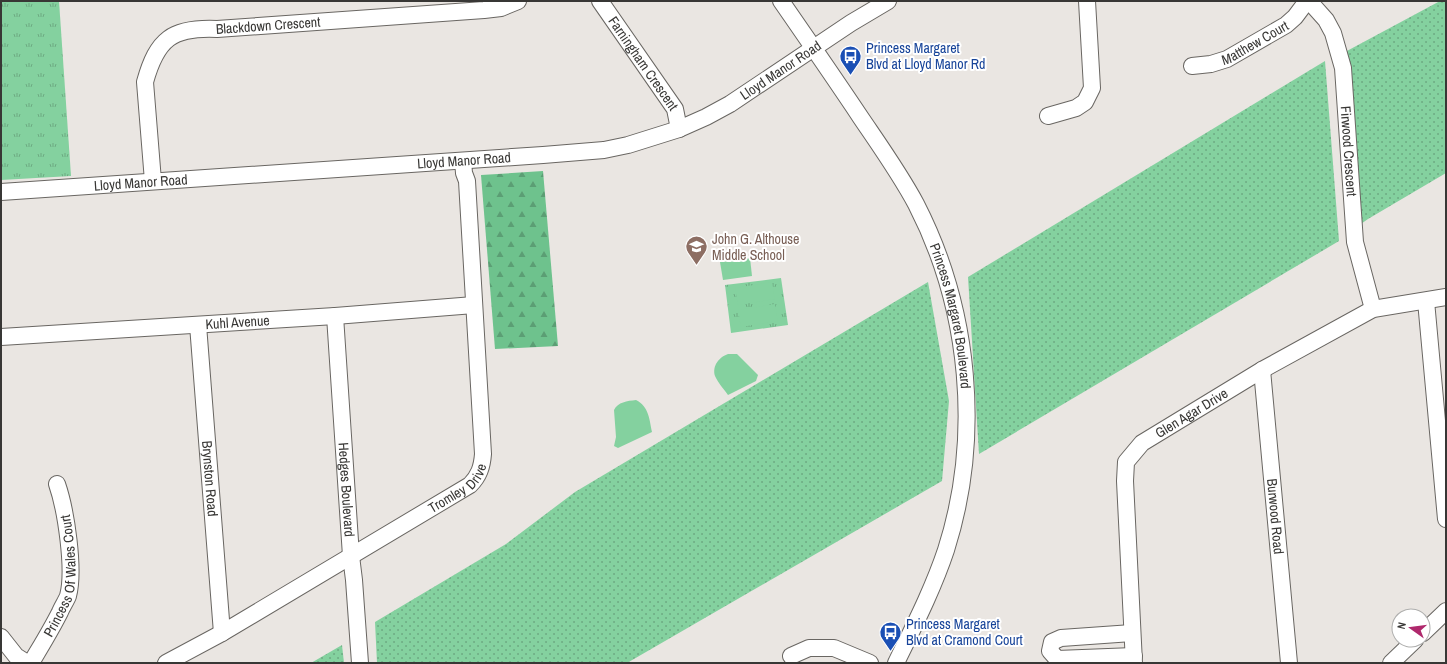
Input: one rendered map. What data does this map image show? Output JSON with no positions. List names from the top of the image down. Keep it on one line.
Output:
{"streets":{"street":["Blackdown Crescent","Matthew Court","Farningham Crescent","Lloyd Manor Road","Firwood Crescent","Princess Margaret Boulevard","Kuhl Avenue","Glen Agar Drive","Brynston Road","Tromley Drive","Hedges Boulevard","Burwood Road","Princess Of Wales Court"]},"crossings":[["Blackdown Crescent","Lloyd Manor Road"],["Matthew Court","Firwood Crescent"],["Farningham Crescent","Lloyd Manor Road"],["Lloyd Manor Road","Princess Margaret Boulevard"],["Lloyd Manor Road","Tromley Drive"],["Firwood Crescent","Glen Agar Drive"],["Kuhl Avenue","Brynston Road"],["Kuhl Avenue","Tromley Drive"],["Kuhl Avenue","Hedges Boulevard"],["Glen Agar Drive","Burwood Road"],["Brynston Road","Tromley Drive"],["Tromley Drive","Hedges Boulevard"]],"places":{"bus stop":["Princess Margaret Blvd at Lloyd Manor Rd","Princess Margaret Blvd at Cramond Court"],"school or university":["John G. Althouse Middle School"]},"north":"left"}
